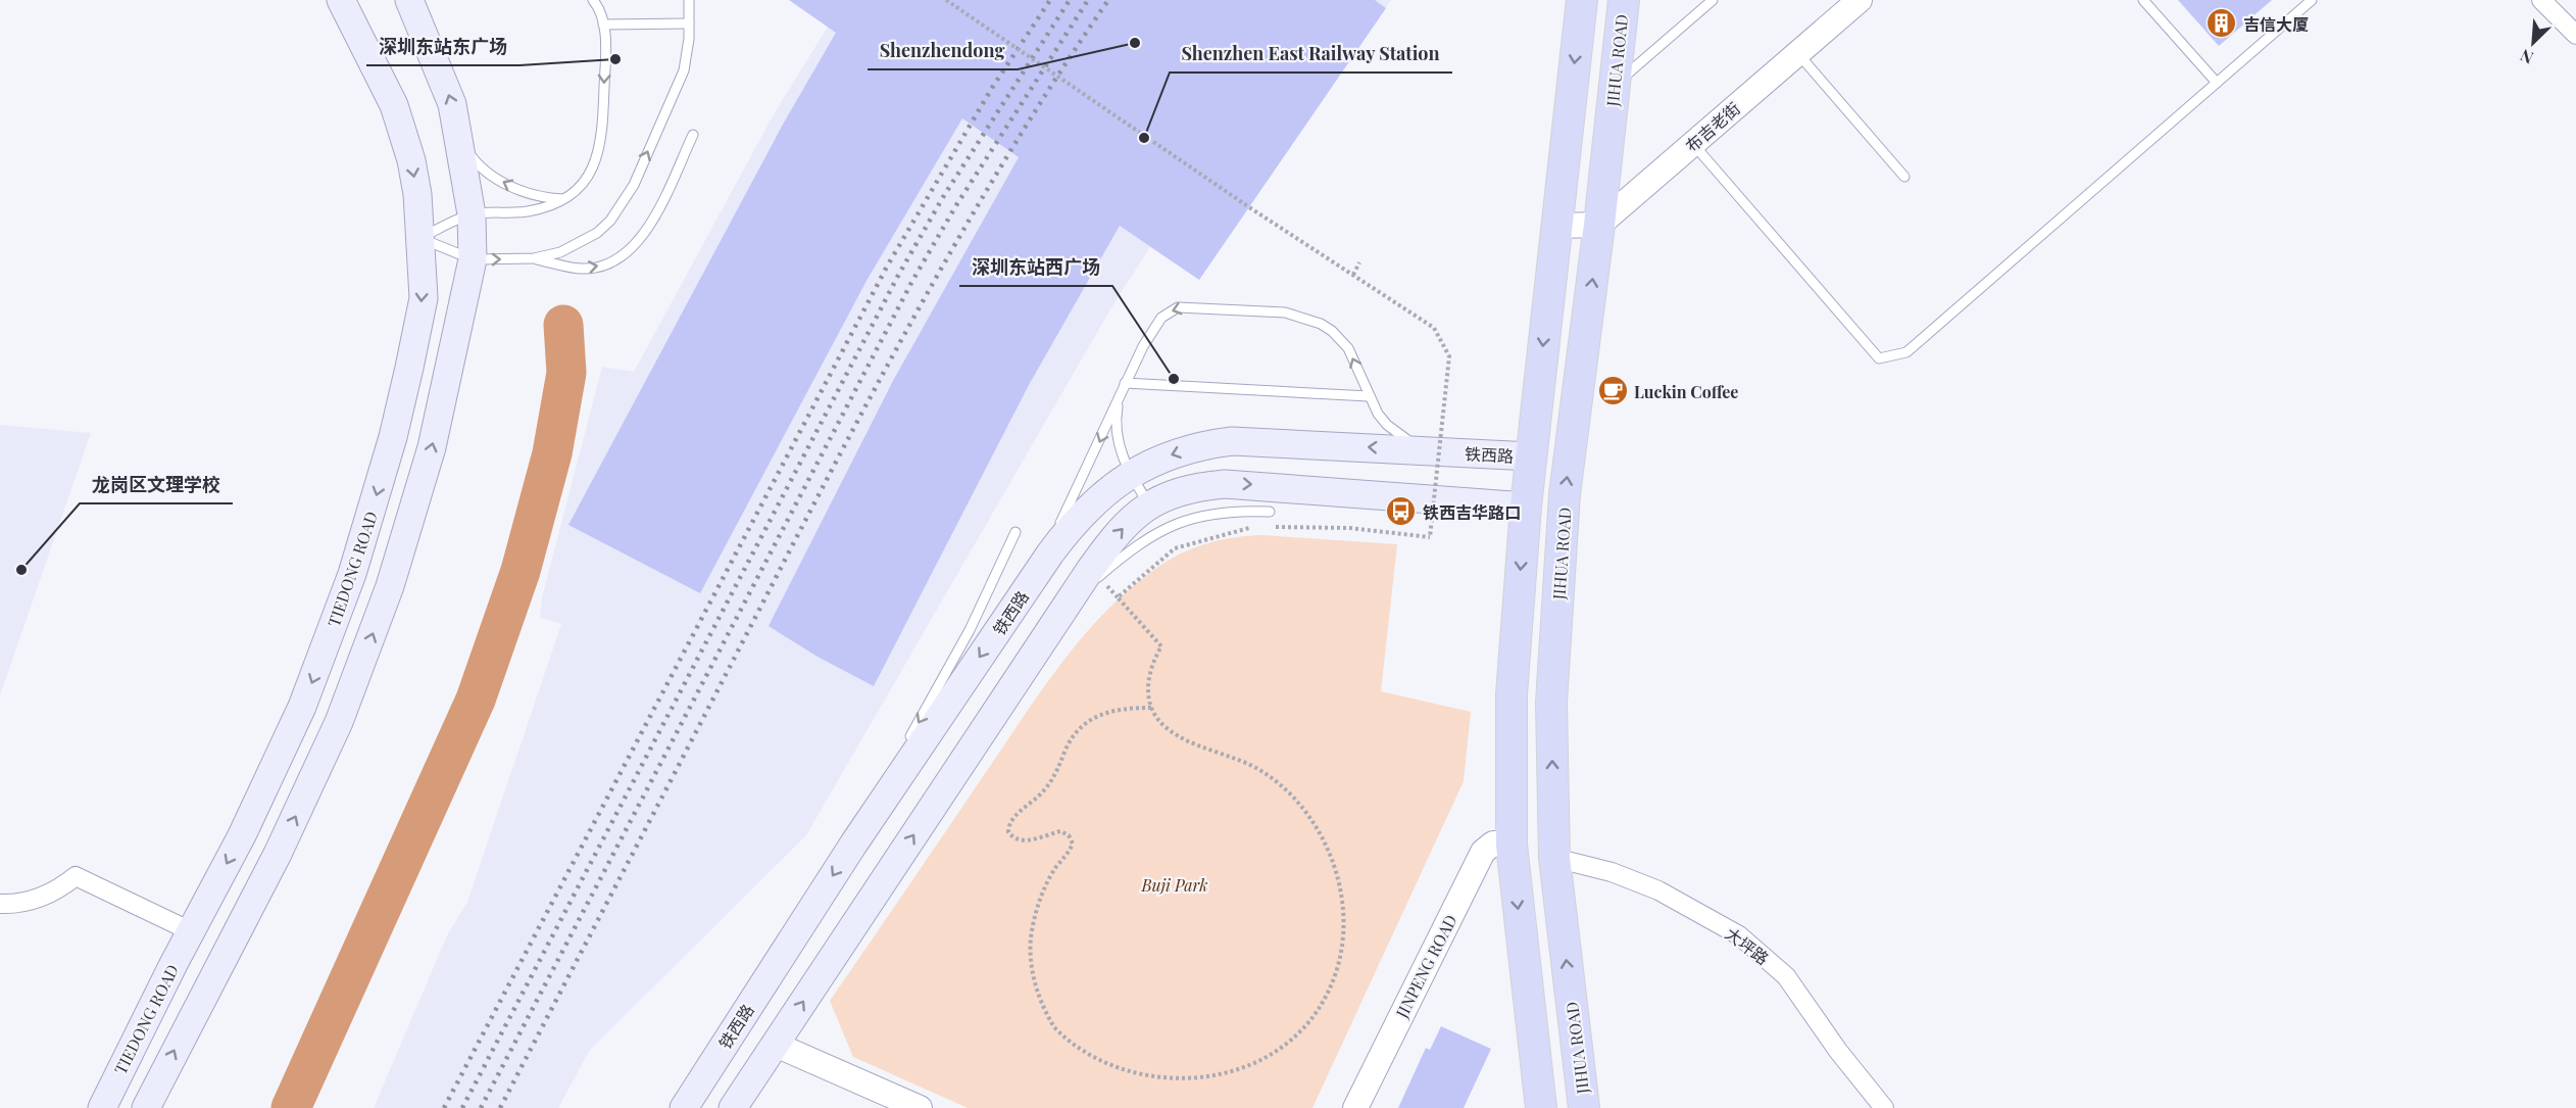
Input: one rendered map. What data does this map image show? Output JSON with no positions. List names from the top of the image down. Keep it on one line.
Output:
{"streets":{"main road":["JIHUA ROAD","铁西路","TIEDONG ROAD"],"street":["布吉老街","大坪路","JINPENG ROAD"]},"crossings":[["JIHUA ROAD","布吉老街"],["JIHUA ROAD","大坪路"]],"parks":["Buji Park"],"places":{"building":["吉信大厦"],"other":["Shenzhendong","深圳东站东广场","Shenzhen East Railway Station","深圳东站西广场","龙岗区文理学校"],"cafe":["Luckin Coffee"],"bus stop":["铁西吉华路口"]},"north":"bottom left"}
